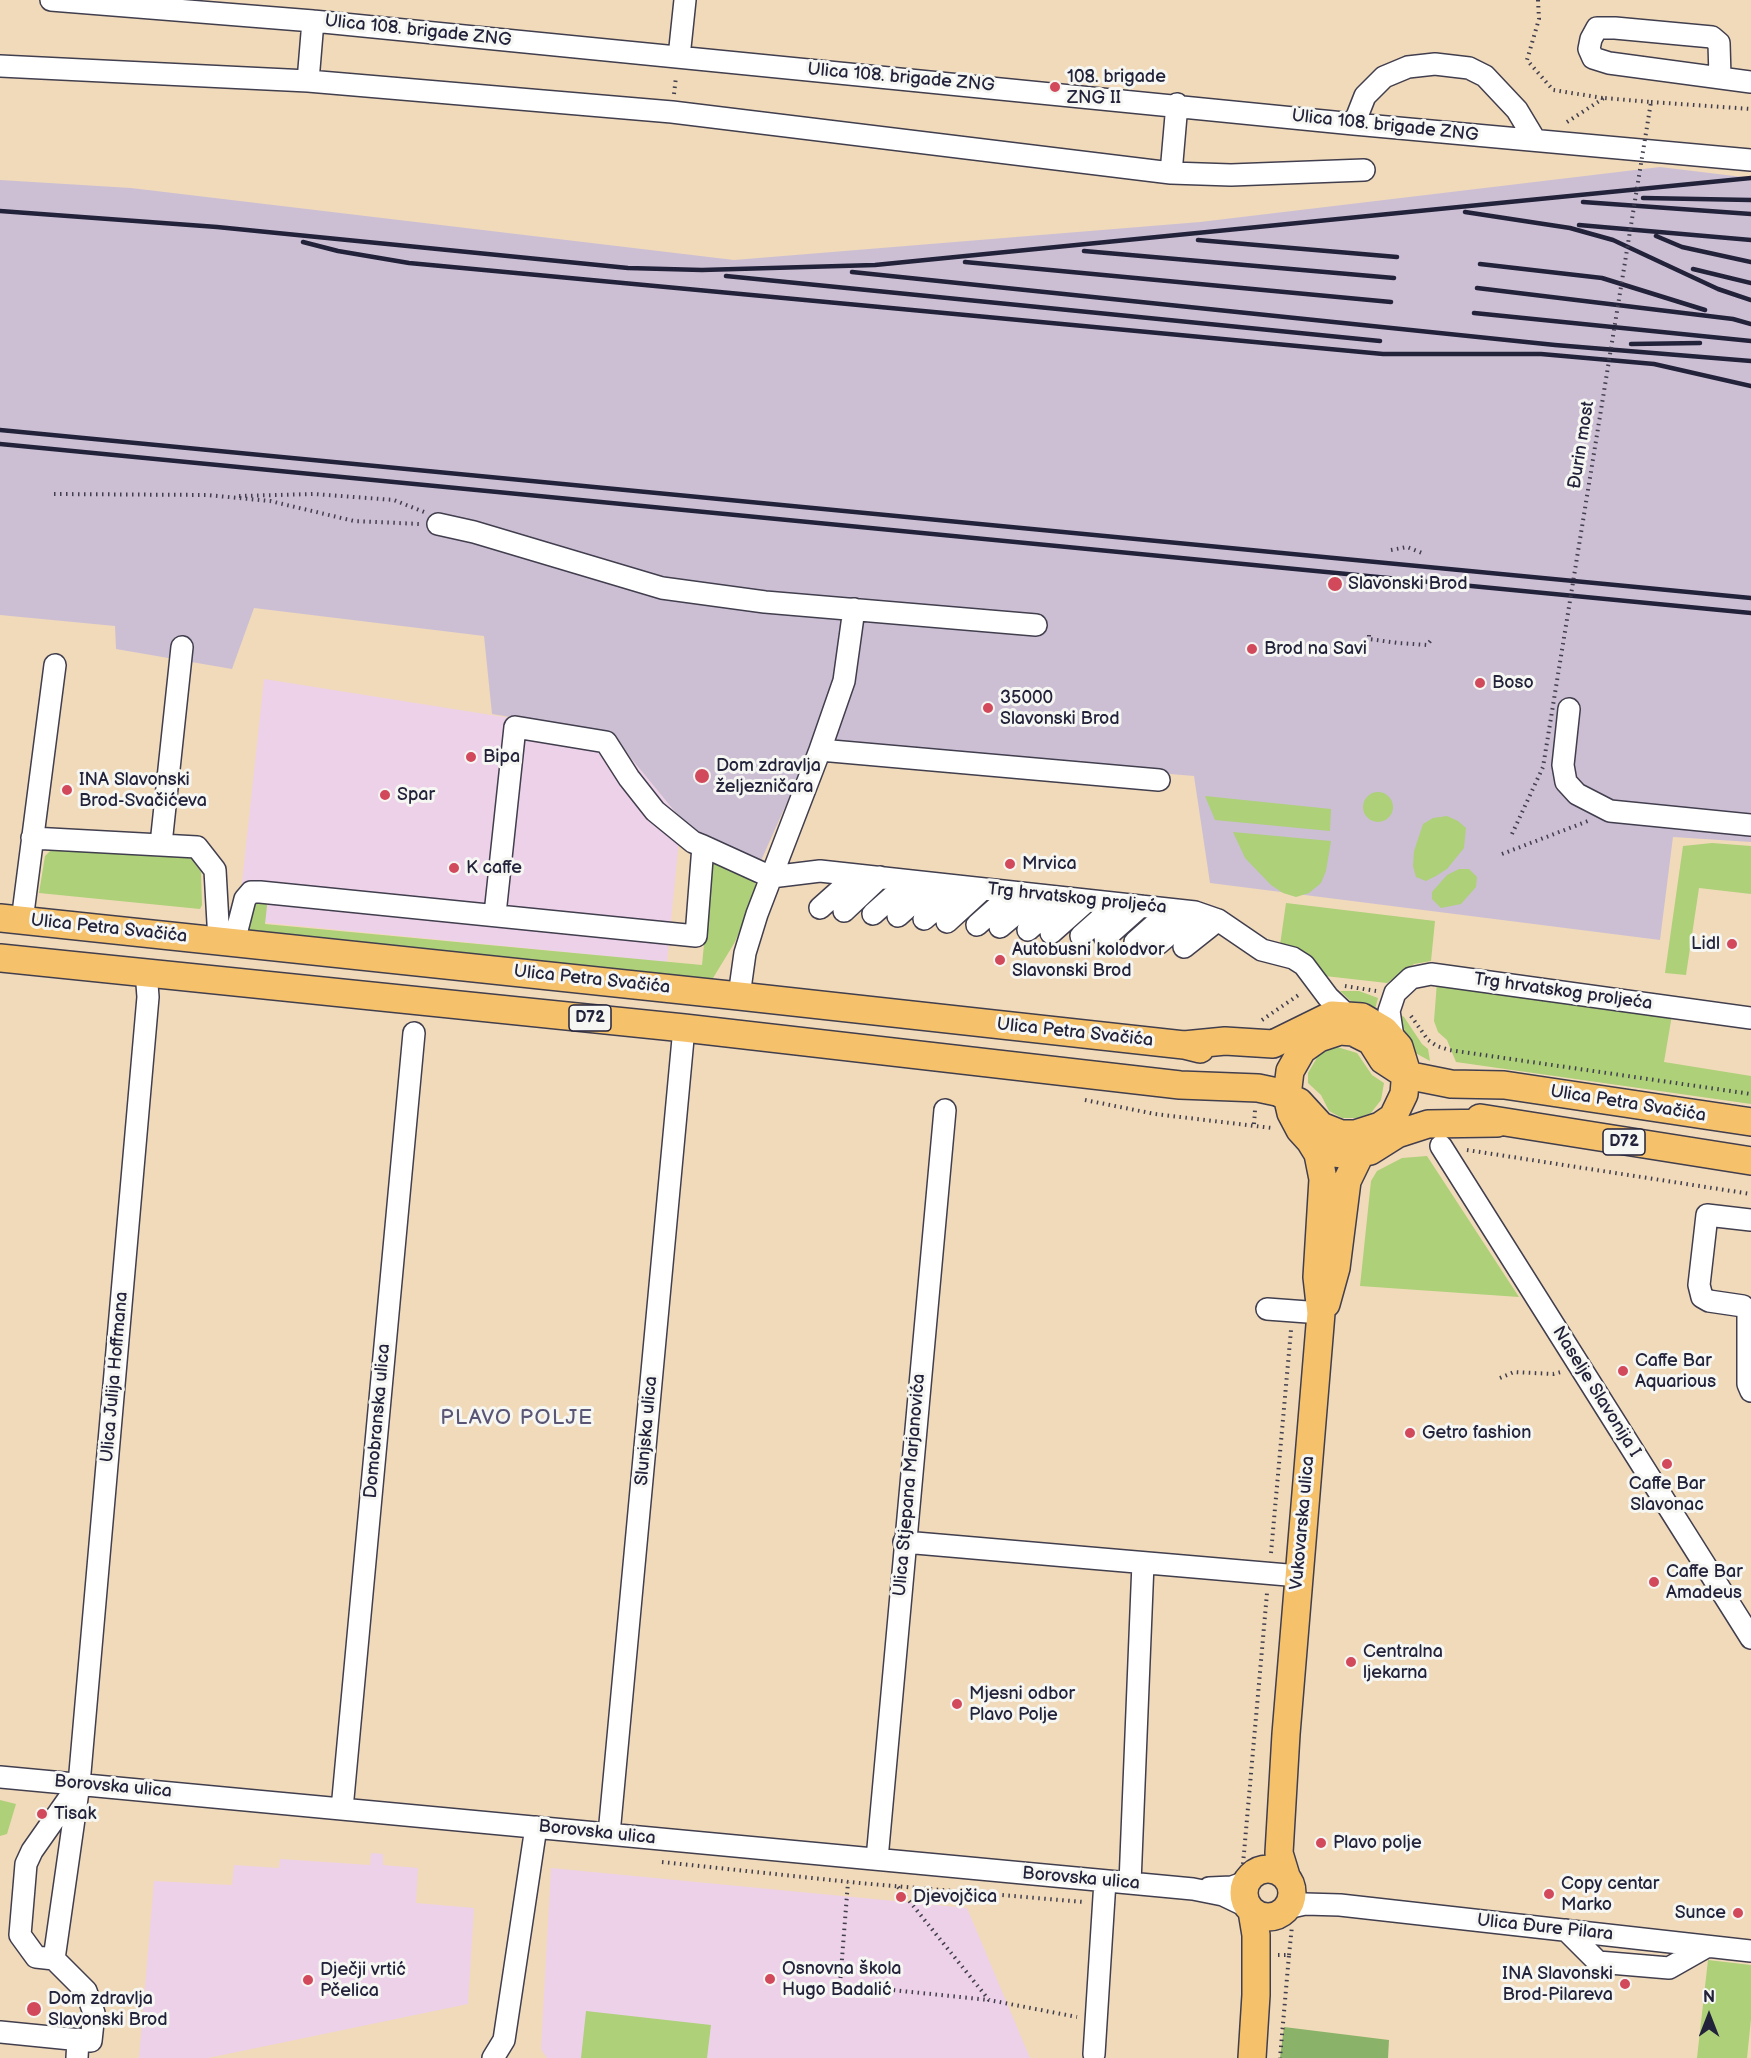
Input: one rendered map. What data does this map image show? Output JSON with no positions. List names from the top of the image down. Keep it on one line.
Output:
{"streets":{"main road":["Ulica Petra Svačića","D72","Vukovarska ulica"],"street":["Ulica 108. brigade ZNG","Trg hrvatskog proljeća","Ulica Julija Hoffmana","Naselje Slavonija I","Domobranska ulica","Slunjska ulica","Ulica Stjepana Marjanovića","Borovska ulica","Ulica Đure Pilara"],"path":["Đurin most"]},"crossings":[["Trg hrvatskog proljeća","Ulica Petra Svačića"],["Trg hrvatskog proljeća","D72"],["Trg hrvatskog proljeća","Vukovarska ulica"],["Ulica Petra Svačića","D72"],["Ulica Petra Svačića","Vukovarska ulica"],["D72","Ulica Julija Hoffmana"],["D72","Slunjska ulica"],["D72","Vukovarska ulica"],["Ulica Julija Hoffmana","Borovska ulica"],["Domobranska ulica","Borovska ulica"],["Slunjska ulica","Borovska ulica"],["Ulica Stjepana Marjanovića","Borovska ulica"],["Vukovarska ulica","Borovska ulica"],["Vukovarska ulica","Ulica Đure Pilara"]],"districts":["PLAVO POLJE"],"places":["108. brigade ZNG II","Slavonski Brod","Brod na Savi","Boso","35000 Slavonski Brod","Bipa","Dom zdravlja željezničara","INA Slavonski Brod-Svačićeva","Spar","Mrvica","K caffe","Lidl","Autobusni kolodvor Slavonski Brod","Caffe Bar Aquarious","Getro fashion","Caffe Bar Slavonac","Caffe Bar Amadeus","Centralna ljekarna","Mjesni odbor Plavo Polje","Tisak","Plavo polje","Copy centar Marko","Djevojčica","Sunce","Osnovna škola Hugo Badalić","Dječji vrtić Pčelica","INA Slavonski Brod-Pilareva","Dom zdravlja Slavonski Brod"],"north":"top"}
